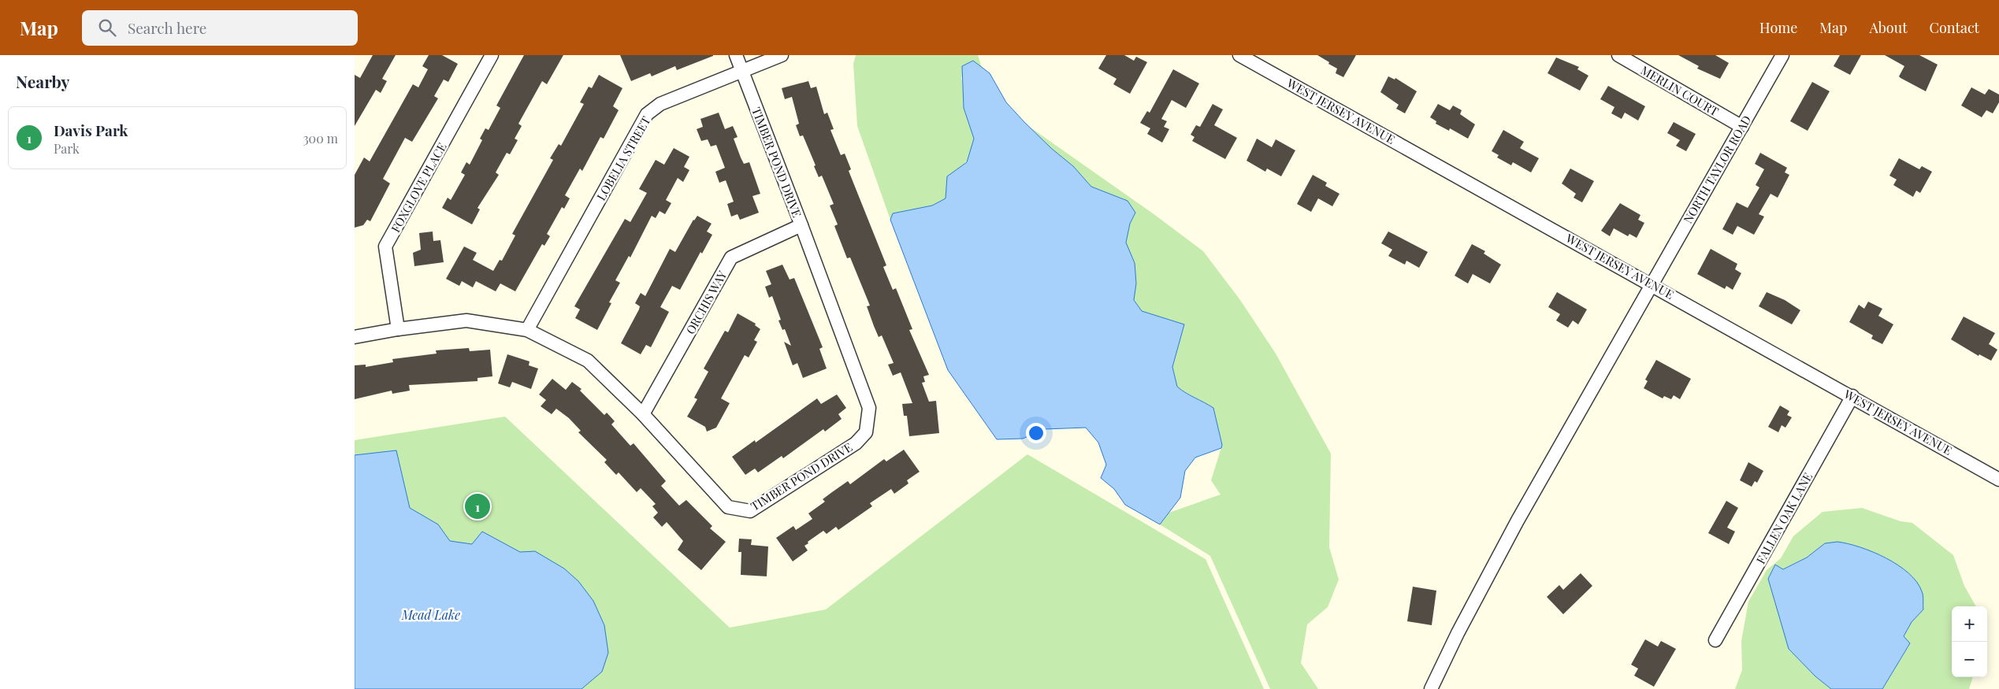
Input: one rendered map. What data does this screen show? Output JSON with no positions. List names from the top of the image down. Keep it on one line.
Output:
{"streets":{"street":["MERLIN COURT","WEST JERSEY AVENUE","LOBELIA STREET","TIMBER POND DRIVE","NORTH TAYLOR ROAD","FOXGLOVE PLACE","ORCHIS WAY","FALLEN OAK LANE"]},"crossings":[["MERLIN COURT","NORTH TAYLOR ROAD"],["WEST JERSEY AVENUE","NORTH TAYLOR ROAD"],["WEST JERSEY AVENUE","FALLEN OAK LANE"],["LOBELIA STREET","TIMBER POND DRIVE"],["TIMBER POND DRIVE","FOXGLOVE PLACE"],["TIMBER POND DRIVE","ORCHIS WAY"]],"water":["Mead Lake"],"page":{"header":"Map","search":"Search here","nav":["Home","Map","About","Contact"],"heading":"Nearby","list":[{"mark":"1","name":"Davis Park","note":"Park","value":"300 m"}],"pins":"1","map_buttons":["+","−"]}}
